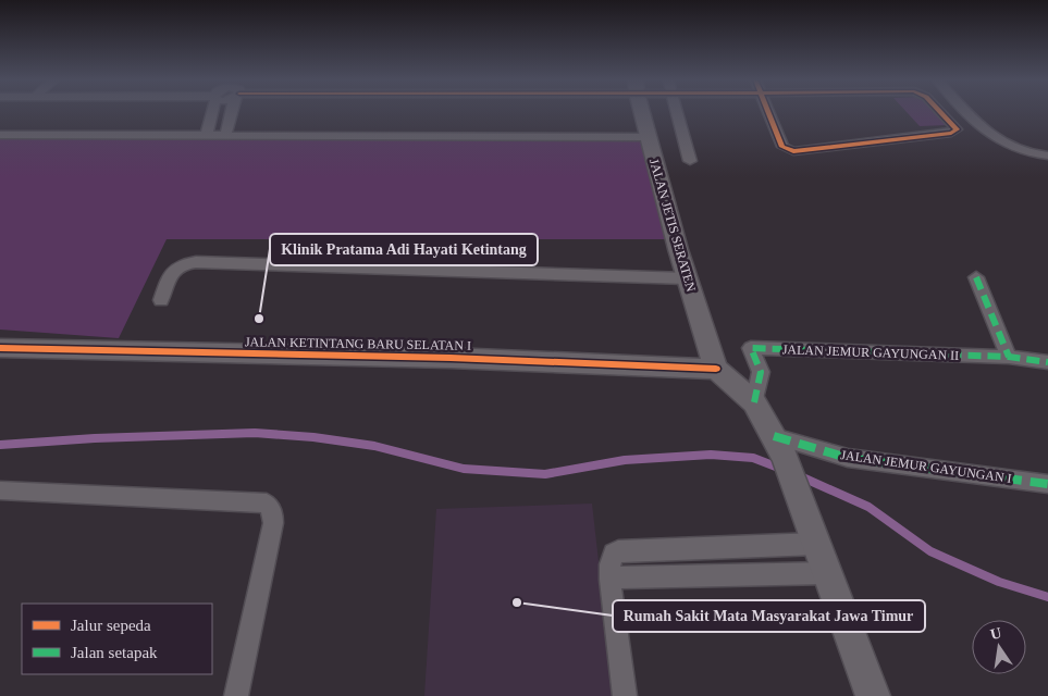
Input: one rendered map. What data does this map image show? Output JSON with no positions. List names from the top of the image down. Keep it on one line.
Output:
{"streets":{"street":["JALAN JETIS SERATEN","JALAN KETINTANG BARU SELATAN I","JALAN JEMUR GAYUNGAN II","JALAN JEMUR GAYUNGAN I"]},"crossings":[["JALAN JETIS SERATEN","JALAN KETINTANG BARU SELATAN I"]],"places":["Klinik Pratama Adi Hayati Ketintang","Rumah Sakit Mata Masyarakat Jawa Timur"],"legend":["Jalur sepeda","Jalan setapak"],"north":"top"}
